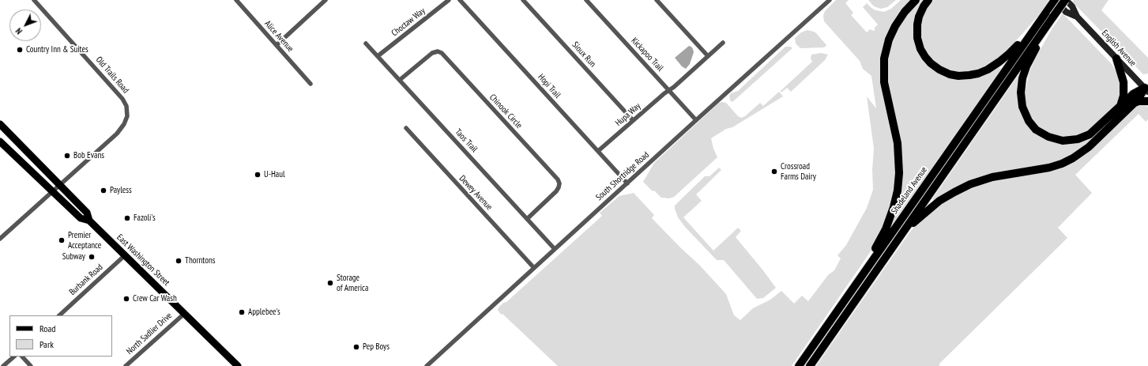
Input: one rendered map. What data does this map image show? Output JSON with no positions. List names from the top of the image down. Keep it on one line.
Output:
{"streets":{"highway":["Shadeland Avenue"],"main road":["East Washington Street"],"street":["Choctaw Way","Alice Avenue","English Avenue","Sioux Run","Kickapoo Trail","Old Trails Road","Hopi Trail","Chinook Circle","Hupa Way","Taos Trail","South Shortridge Road","Dewey Avenue","Burbank Road","North Sadlier Drive"]},"crossings":[["Choctaw Way","Taos Trail"],["Sioux Run","Hupa Way"],["Kickapoo Trail","Hupa Way"],["Kickapoo Trail","South Shortridge Road"],["Old Trails Road","East Washington Street"],["Hopi Trail","Hupa Way"],["Hopi Trail","South Shortridge Road"],["Chinook Circle","Taos Trail"],["Taos Trail","South Shortridge Road"],["South Shortridge Road","Dewey Avenue"],["East Washington Street","Burbank Road"],["East Washington Street","North Sadlier Drive"]],"places":["Country Inn & Suites","Bob Evans","Crossroad Farms Dairy","U-Haul","Payless","Fazoli's","Premier Acceptance","Subway","Thorntons","Storage of America","Crew Car Wash","Applebee's","Pep Boys"],"legend":["Road","Park"],"north":"bottom left"}
